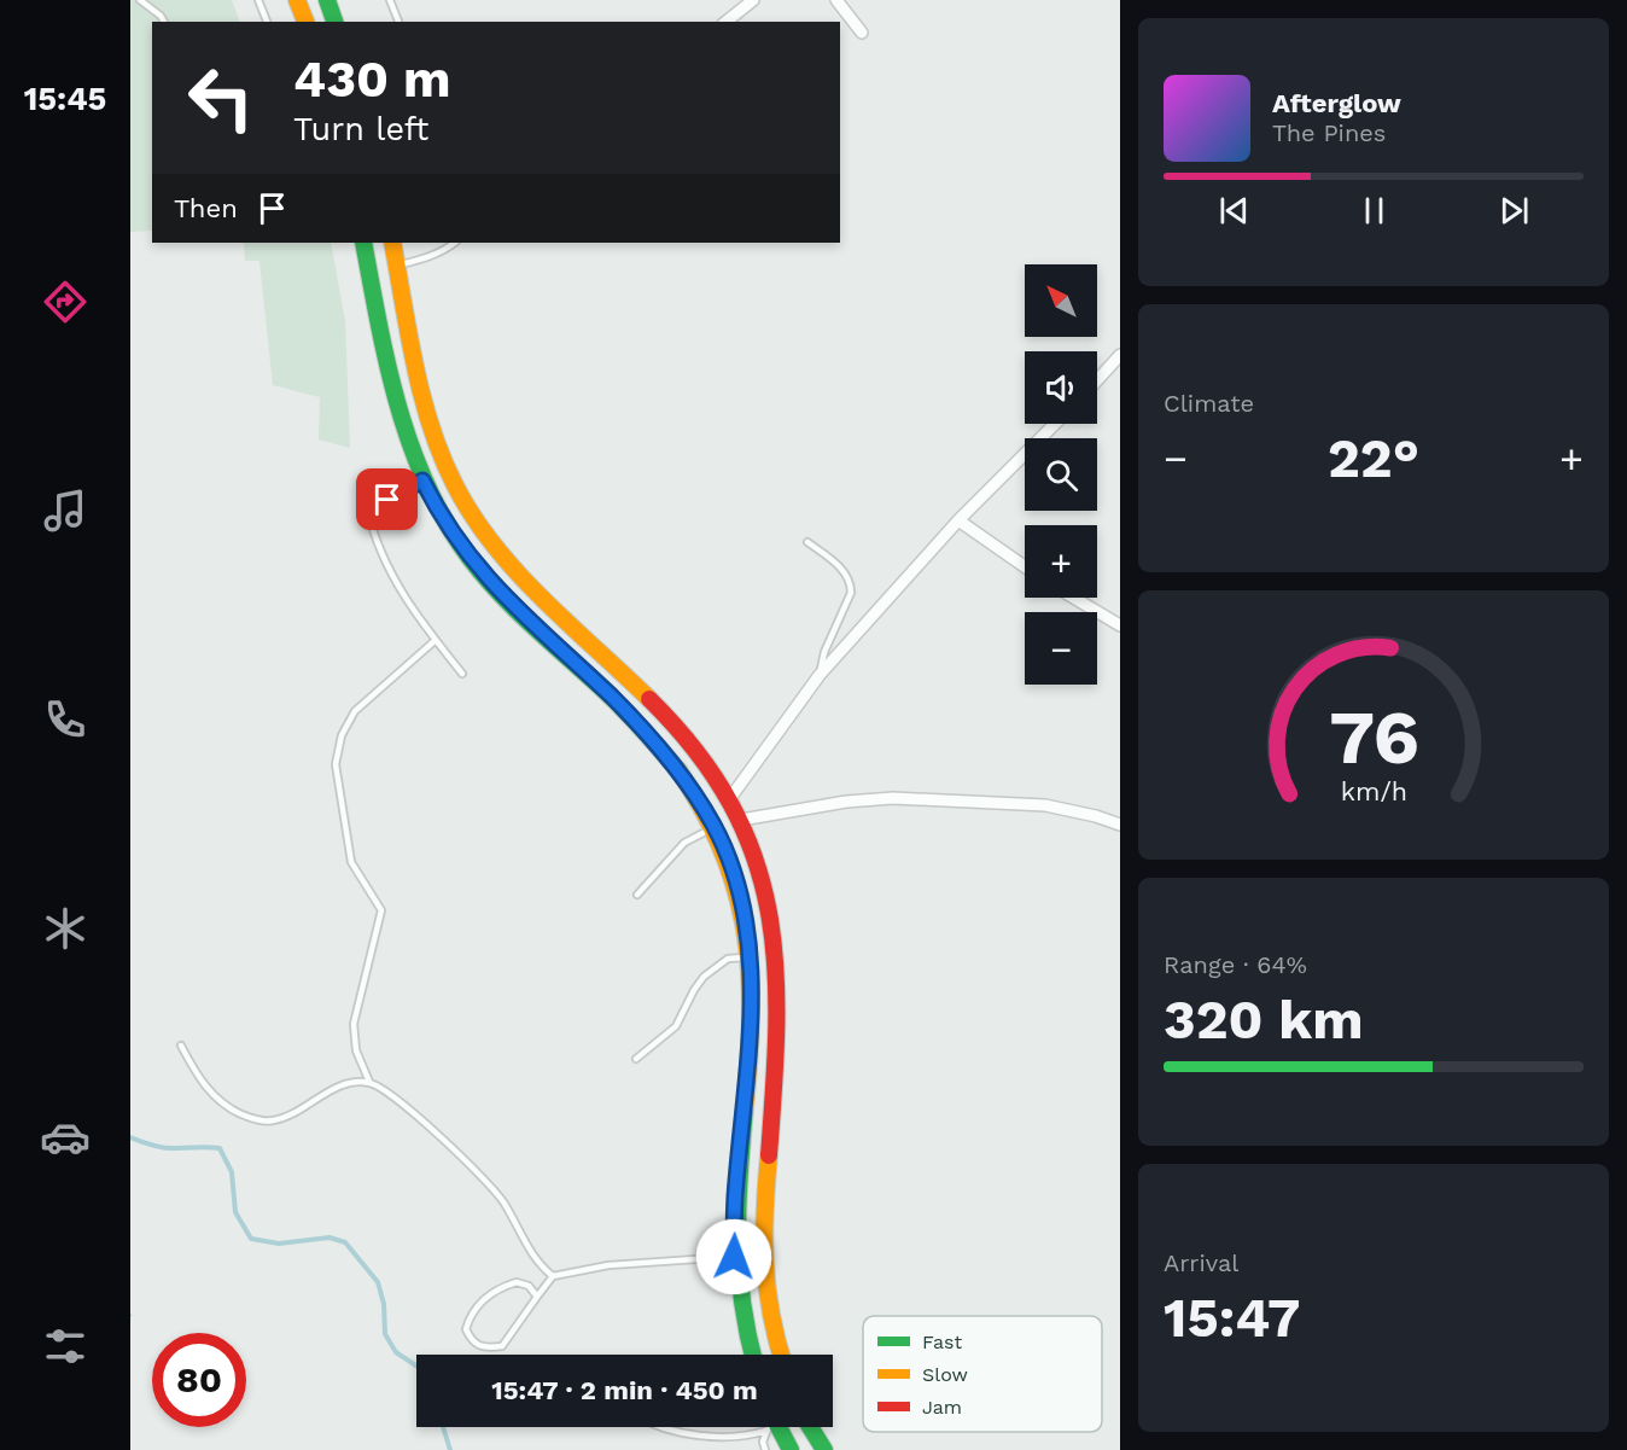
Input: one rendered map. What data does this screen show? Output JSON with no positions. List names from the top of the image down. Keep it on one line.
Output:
{"legend":["Fast","Slow","Jam"],"north":"top left","page":{"tabs":"15:45","turn":["430 m","Turn left"],"song":["Afterglow","The Pines"],"then":"Then","map_buttons":["+","−"],"tile":["Climate",["Range · 64%","320 km"],["Arrival","15:47"]],"heat":["−","22°","+"],"limit":"80","trip":"15:47 · 2 min · 450 m","gauge":["76","km/h"]}}
